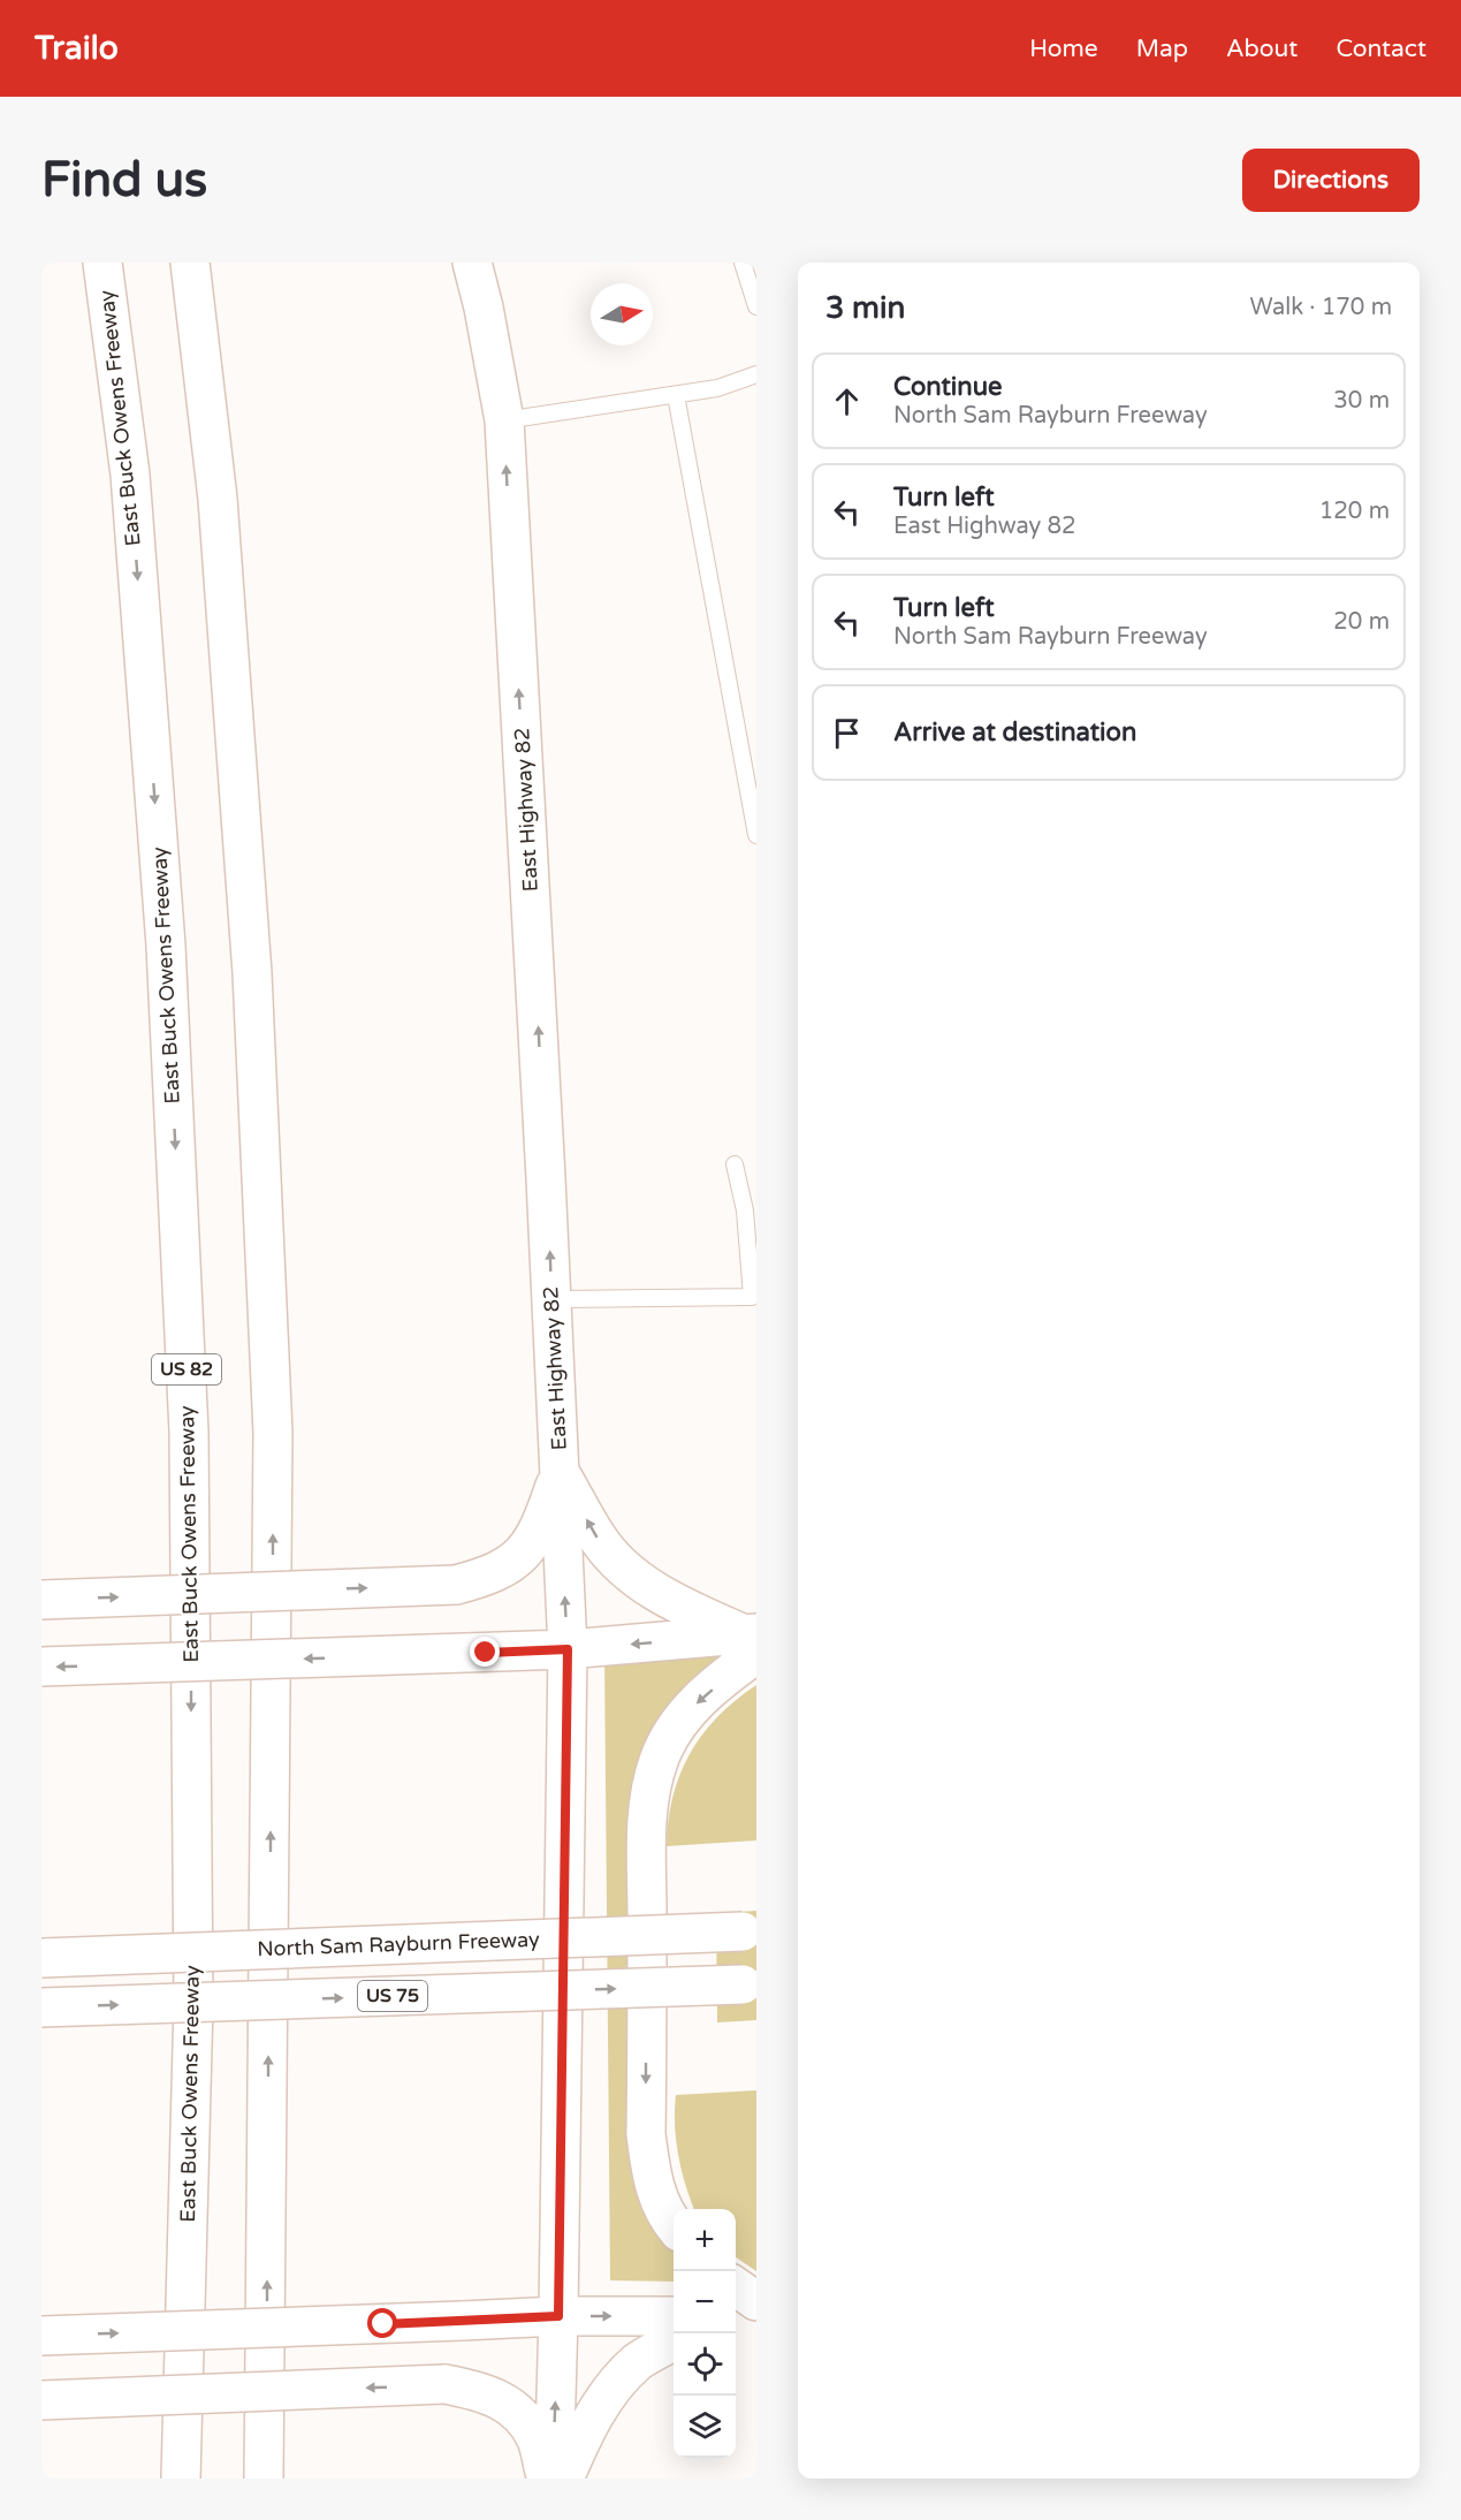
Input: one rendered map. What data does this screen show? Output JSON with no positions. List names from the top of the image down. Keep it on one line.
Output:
{"streets":{"main road":["East Buck Owens Freeway","East Highway 82","US 82","North Sam Rayburn Freeway","US 75"]},"north":"right","page":{"header":"Trailo","nav":["Home","Map","About","Contact"],"buttons":"Directions","title":"Find us","heading":["3 min","Walk · 170 m"],"list":[["Continue","North Sam Rayburn Freeway","30 m"],["Turn left","East Highway 82","120 m"],["Turn left","North Sam Rayburn Freeway","20 m"],"Arrive at destination"],"map_buttons":["+","−"]}}
